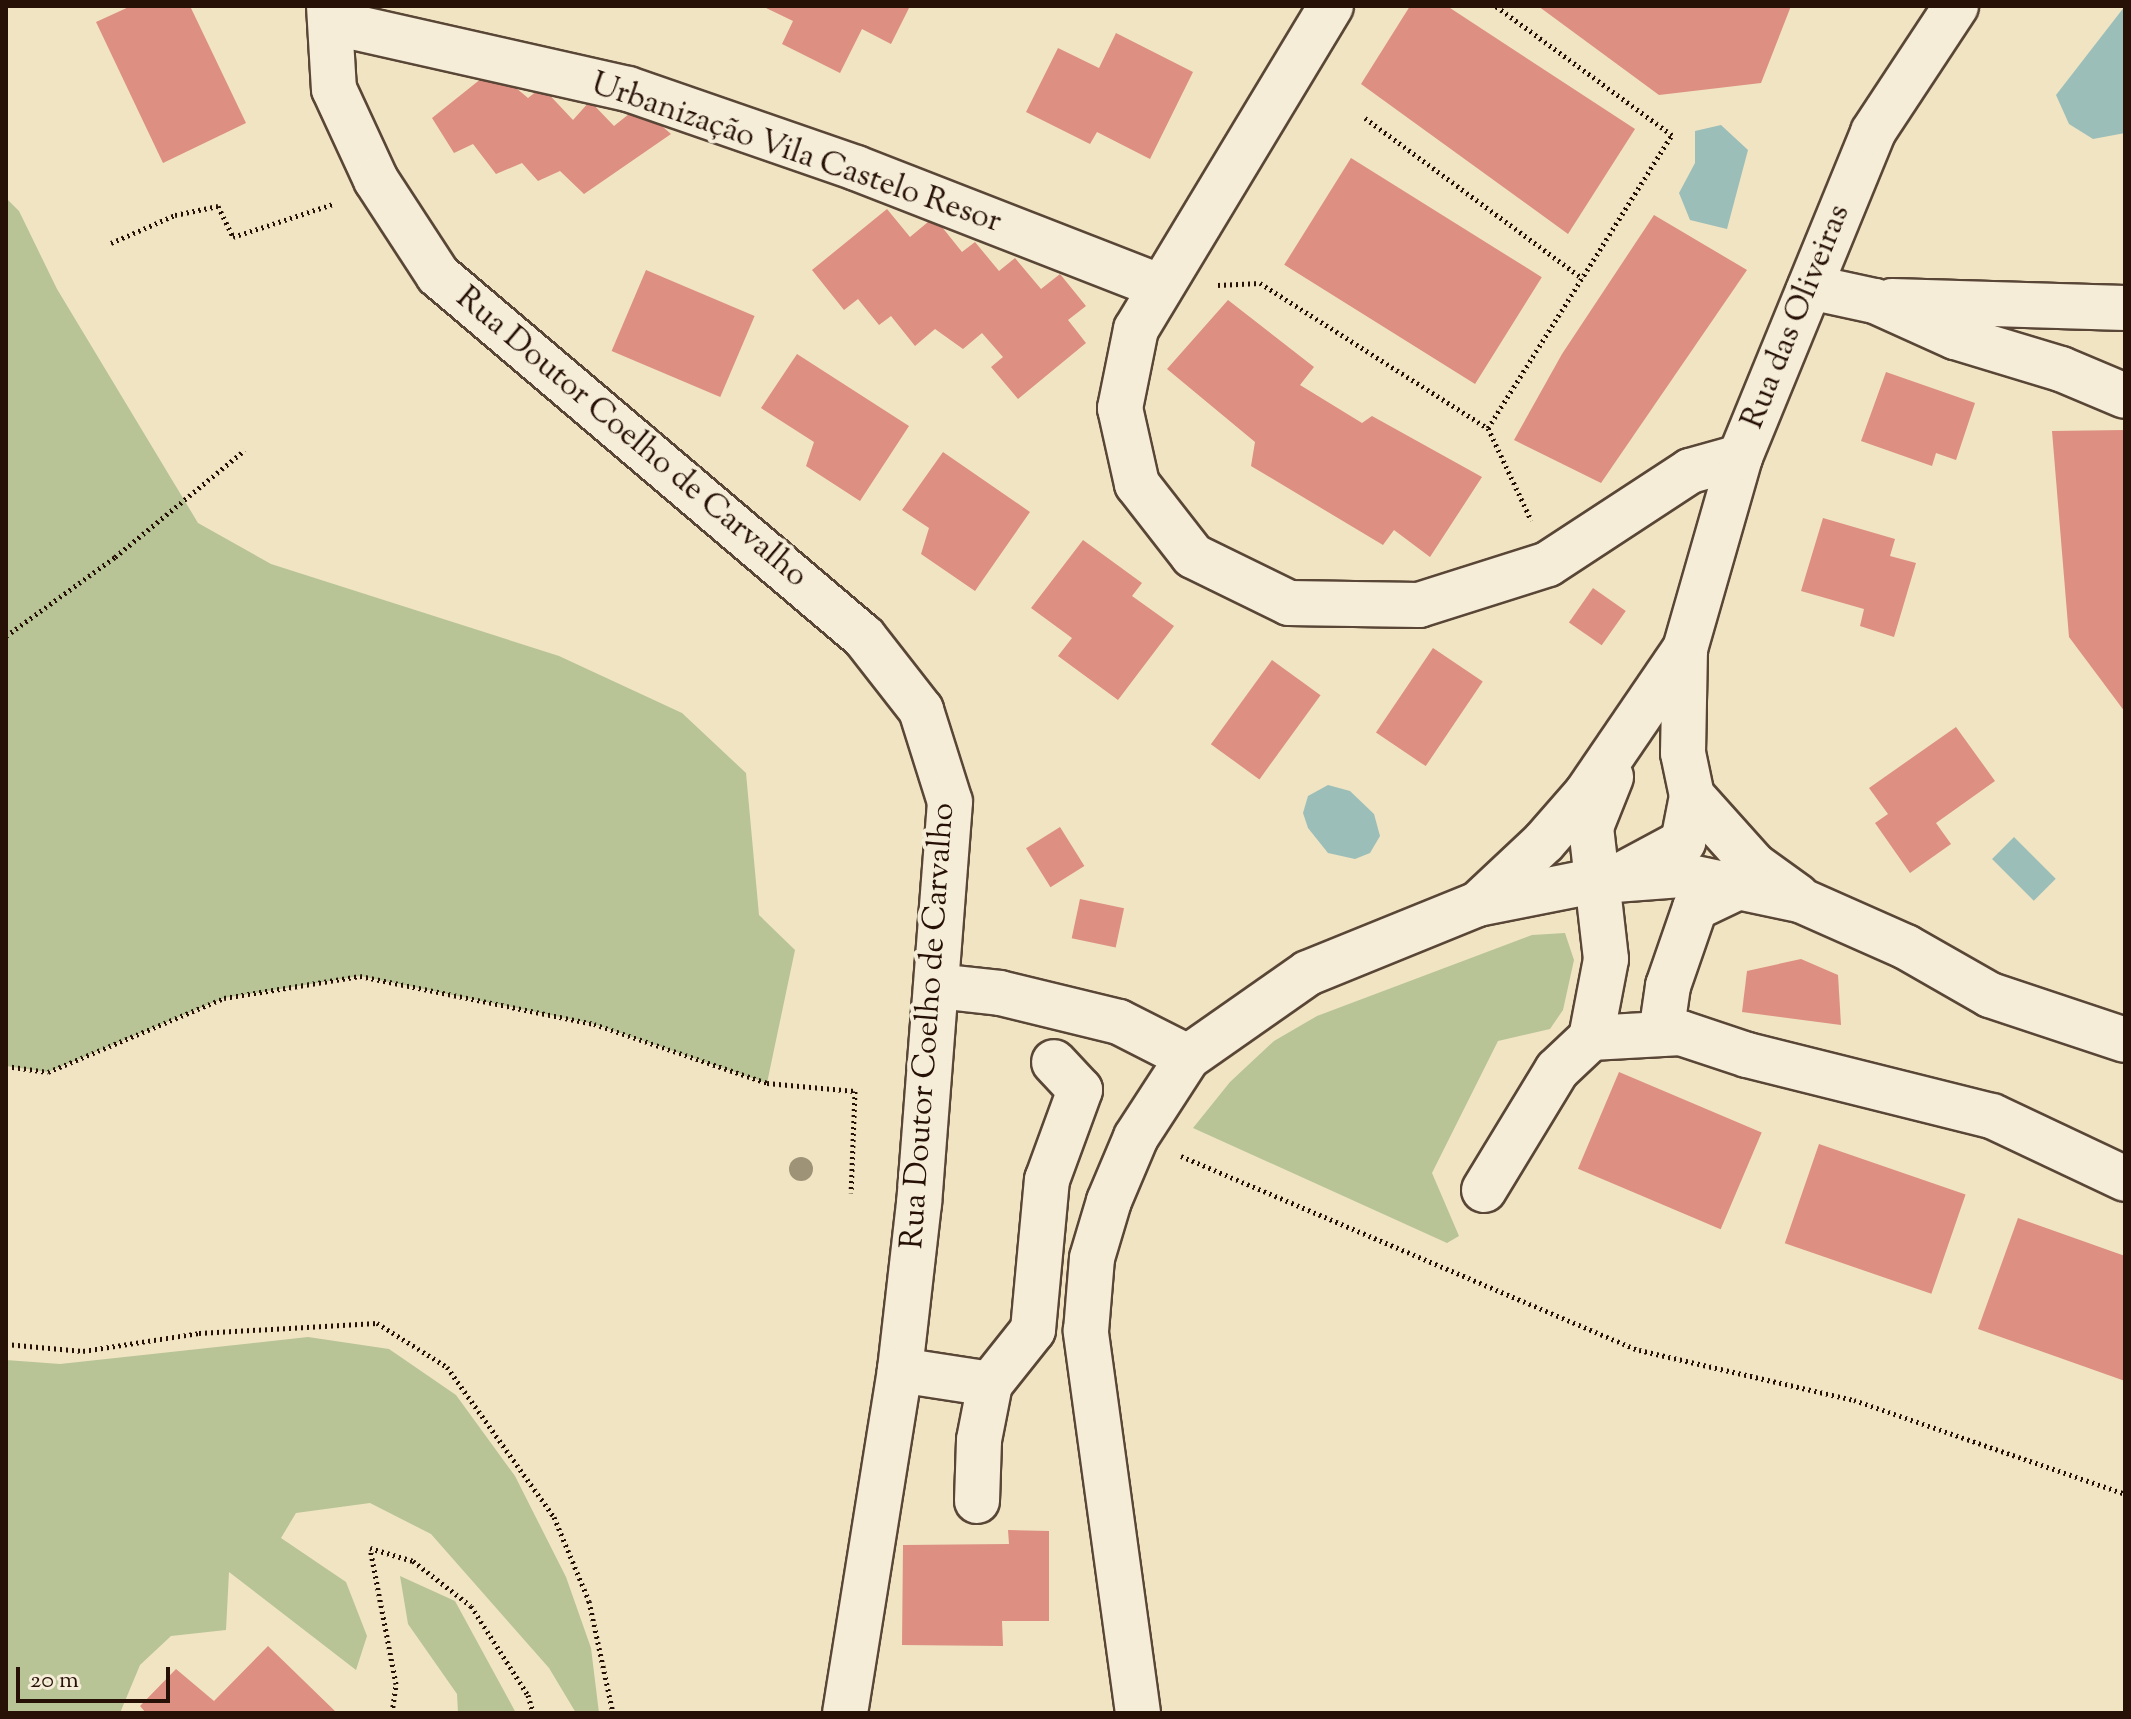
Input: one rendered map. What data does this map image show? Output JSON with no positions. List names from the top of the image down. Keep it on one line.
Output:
{"streets":{"street":["Urbanização Vila Castelo Resor","Rua das Oliveiras","Rua Doutor Coelho de Carvalho"]},"crossings":[["Urbanização Vila Castelo Resor","Rua Doutor Coelho de Carvalho"]],"scale_bar":"20 m"}
